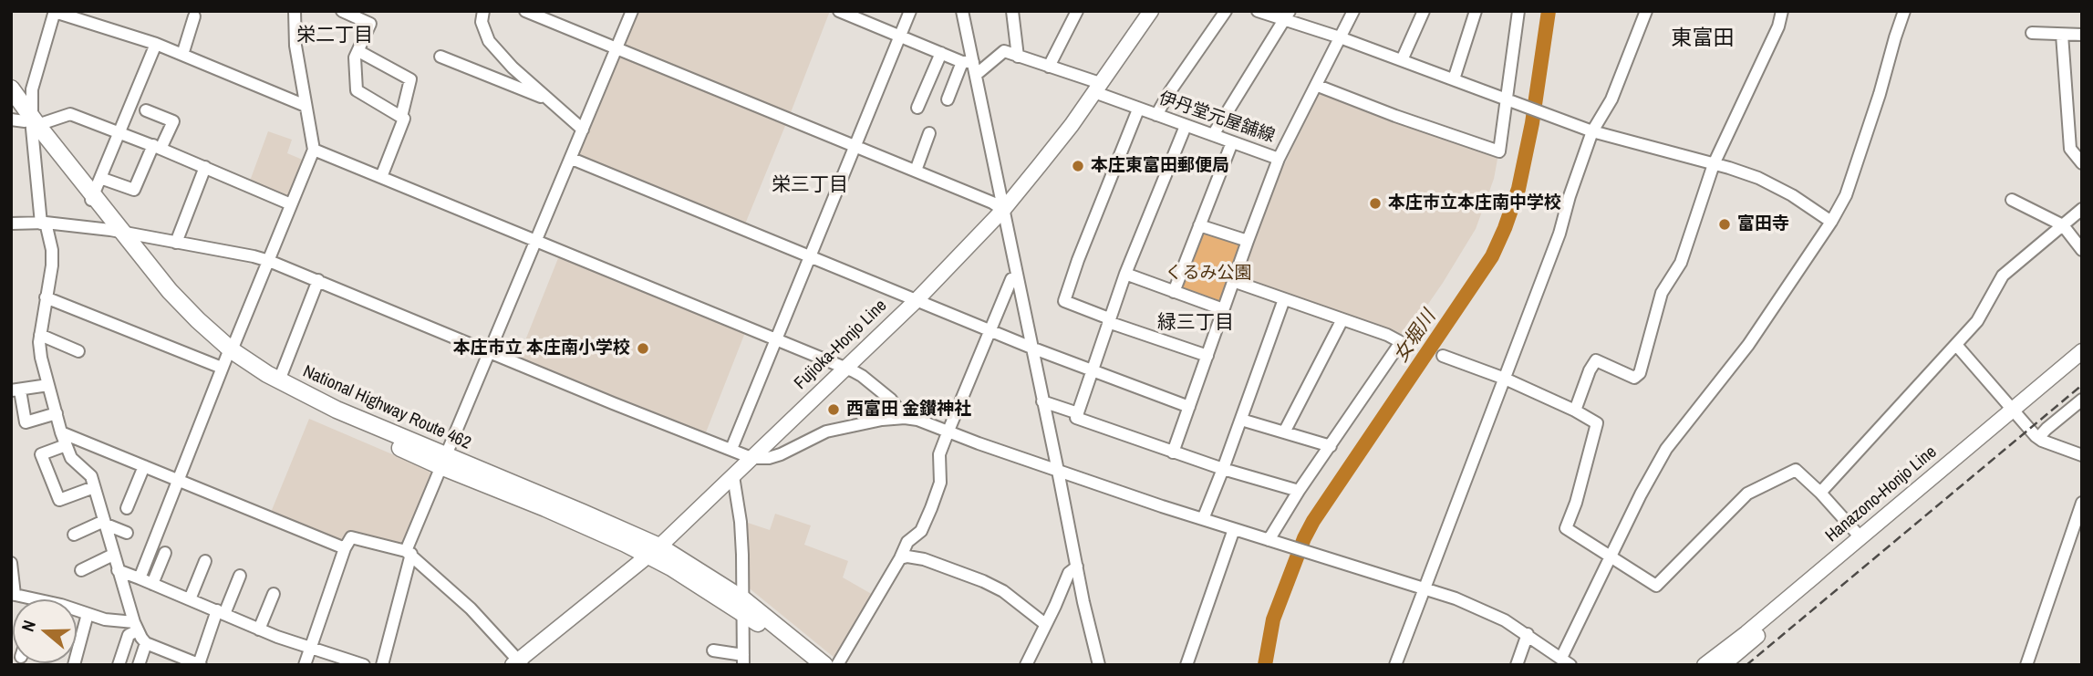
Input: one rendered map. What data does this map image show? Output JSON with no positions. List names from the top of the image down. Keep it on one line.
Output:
{"streets":{"highway":["National Highway Route 462"],"main road":["Fujioka-Honjo Line","Hanazono-Honjo Line"],"street":["伊丹堂元屋舗線"]},"crossings":[["伊丹堂元屋舗線","Fujioka-Honjo Line"],["Fujioka-Honjo Line","National Highway Route 462"]],"districts":["栄二丁目","東富田","栄三丁目","緑三丁目"],"water":["女堀川"],"parks":["くるみ公園"],"places":["本庄東富田郵便局","本庄市立本庄南中学校","富田寺","本庄市立 本庄南小学校","西富田 金鑚神社"],"north":"left"}
